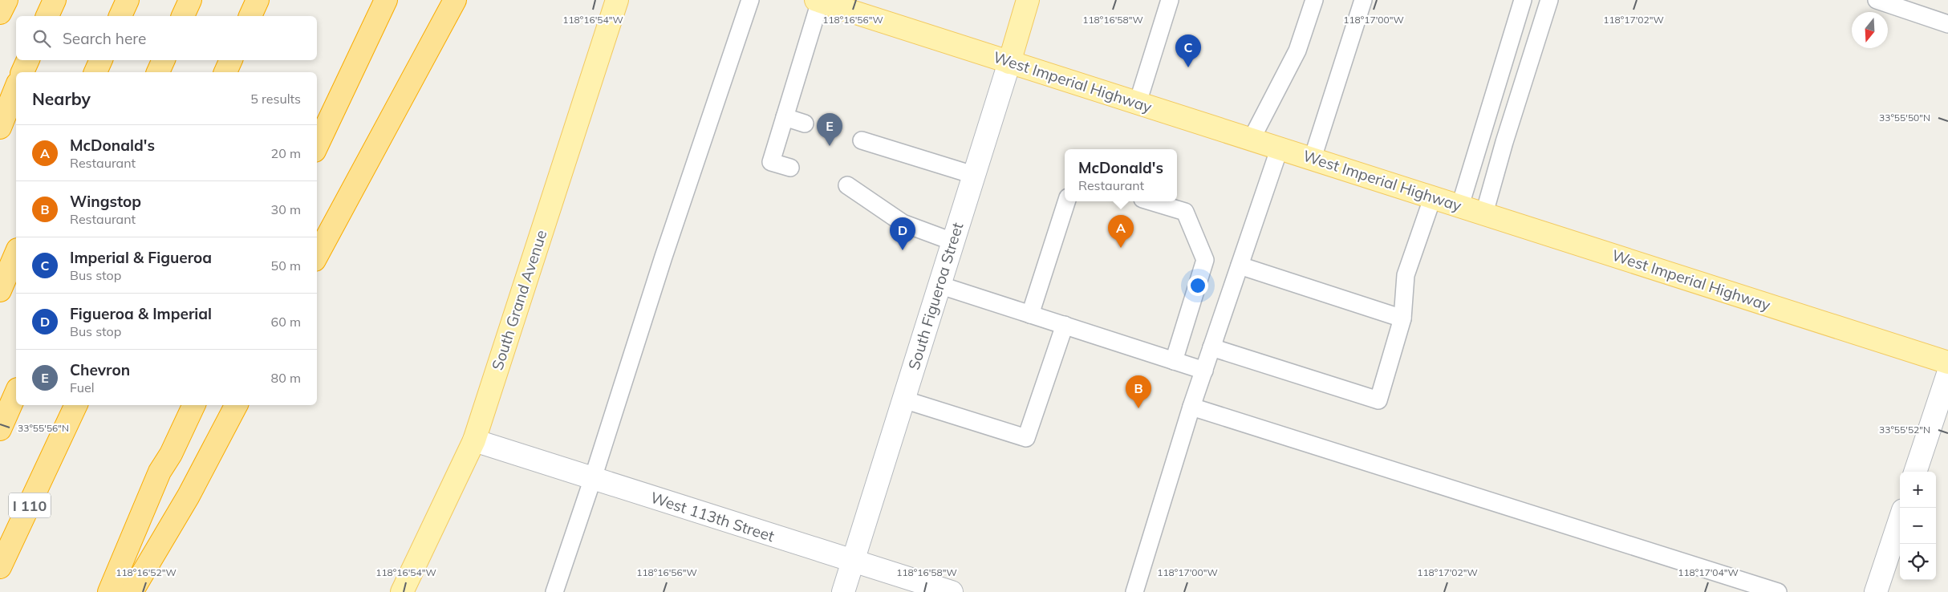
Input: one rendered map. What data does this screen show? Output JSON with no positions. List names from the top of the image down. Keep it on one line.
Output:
{"streets":{"highway":["I 110"],"main road":["West Imperial Highway","South Figueroa Street","South Grand Avenue"],"street":["West 113th Street"]},"crossings":[["West Imperial Highway","South Figueroa Street"],["South Figueroa Street","West 113th Street"],["South Grand Avenue","West 113th Street"]],"north":"bottom","page":{"search":"Search here","pins":["C","E","A","D","B"],"heading":["Nearby","5 results"],"list":[{"mark":"A","name":"McDonald's","note":"Restaurant","value":"20 m"},{"mark":"B","name":"Wingstop","note":"Restaurant","value":"30 m"},{"mark":"C","name":"Imperial & Figueroa","note":"Bus stop","value":"50 m"},{"mark":"D","name":"Figueroa & Imperial","note":"Bus stop","value":"60 m"},{"mark":"E","name":"Chevron","note":"Fuel","value":"80 m"}],"popup":["McDonald's","Restaurant"],"map_buttons":["+","−"]},"coordinates":["118°16'54\"W","118°16'56\"W","118°16'58\"W","118°17'00\"W","118°17'02\"W","33°55'50\"N","33°55'56\"N","33°55'52\"N","118°16'52\"W","118°17'04\"W"]}
